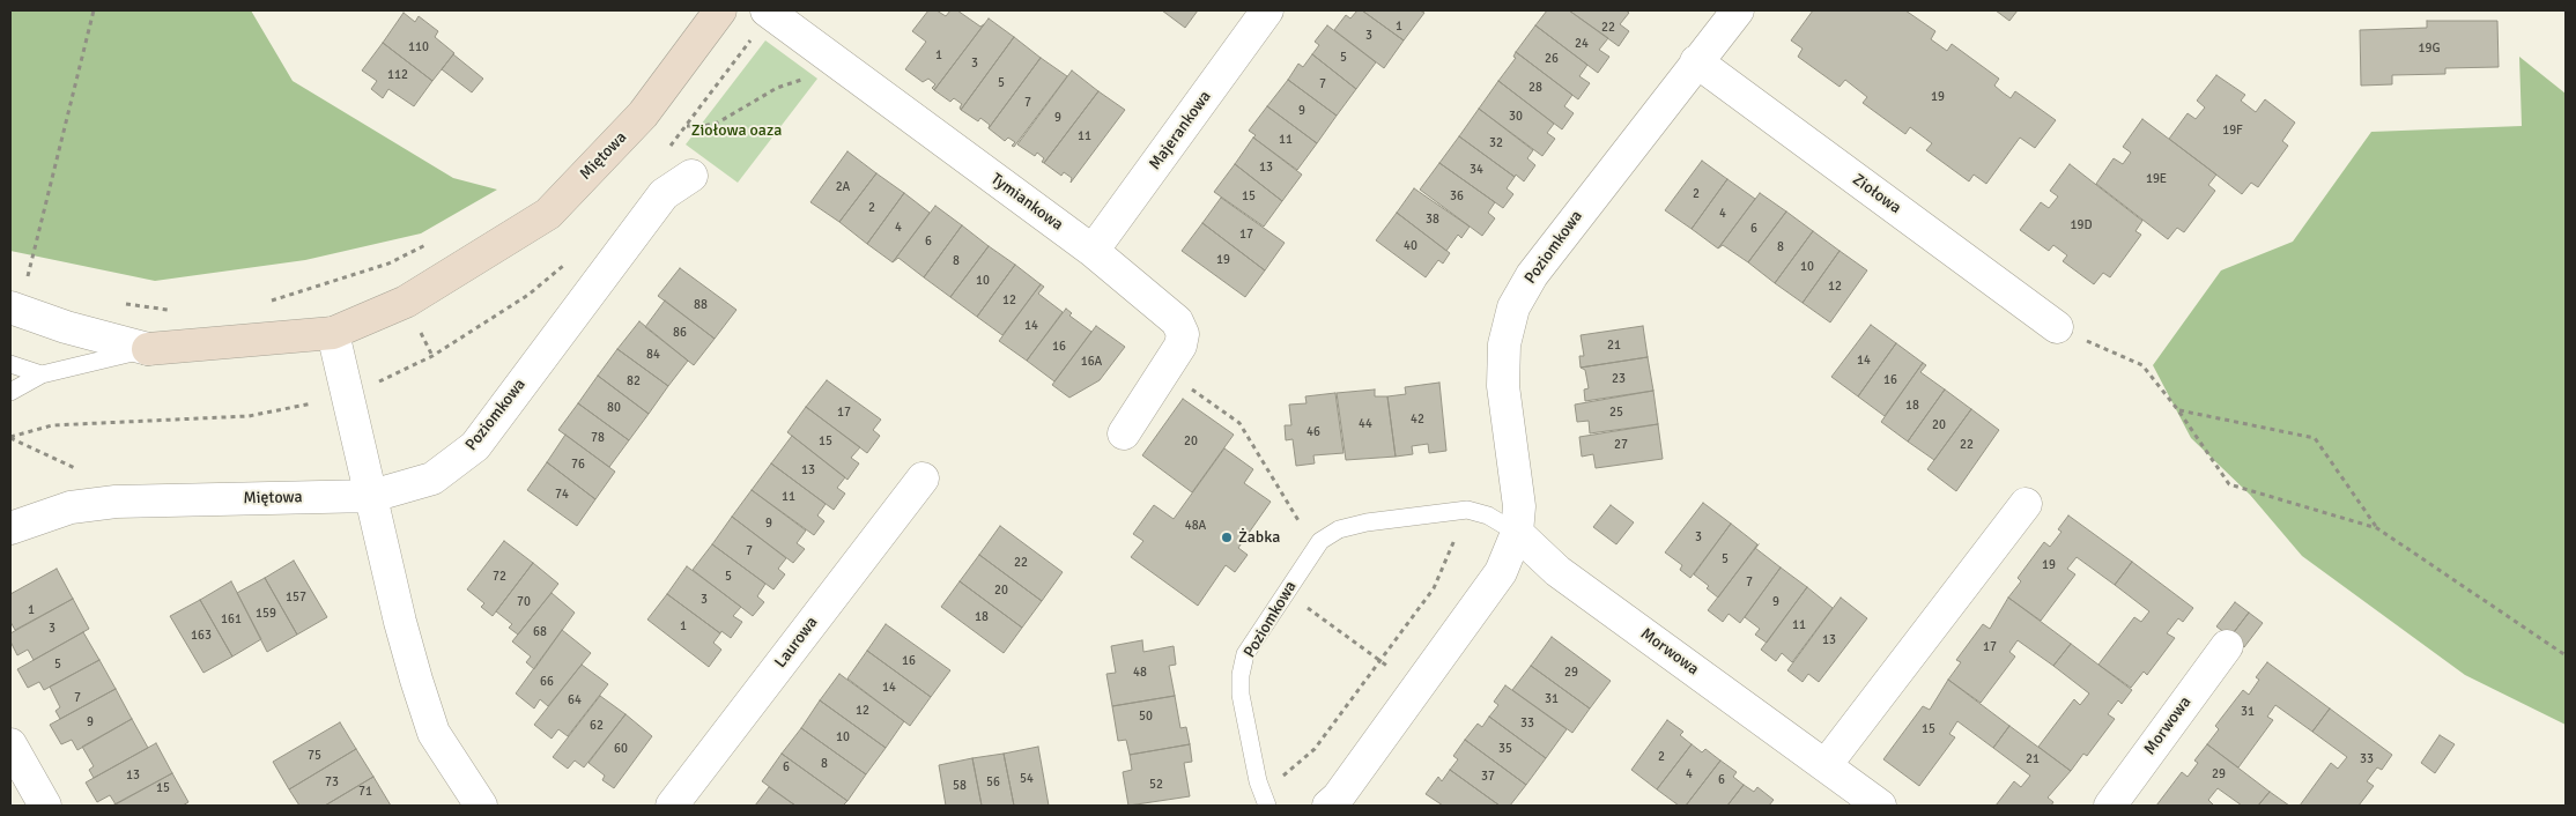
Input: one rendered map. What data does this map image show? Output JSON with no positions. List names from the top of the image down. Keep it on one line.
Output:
{"streets":{"street":["Majerankowa","Miętowa","Ziołowa","Tymiankowa","Poziomkowa","Laurowa","Morwowa"]},"crossings":[["Majerankowa","Tymiankowa"],["Miętowa","Poziomkowa"],["Ziołowa","Poziomkowa"],["Poziomkowa","Morwowa"]],"parks":["Ziołowa oaza"],"places":["Żabka"],"house_numbers":["1","22","3","24","110","19G","1","5","26","3","112","5","7","28","19","7","9","30","9","19F","11","11","32","13","34","19E","2A","2","15","36","2","4","38","19D","4","6","17","6","40","8","19","8","10","10","12","12","88","14","86","21","16","84","14","16A","23","16","82","18","80","17","25","42","44","20","46","78","15","20","27","22","76","13","74","11","9","48A","3","7","5","22","19","72","5","7","20","157","3","70","9","1","159","18","161","11","1","3","68","163","13","17","16","5","48","29","66","14","7","31","64","12","31","50","9","33","62","15","10","60","35","75","2","21","33","8","6","4","29","13","37","54","6","73","56","52","58","15","71"]}
